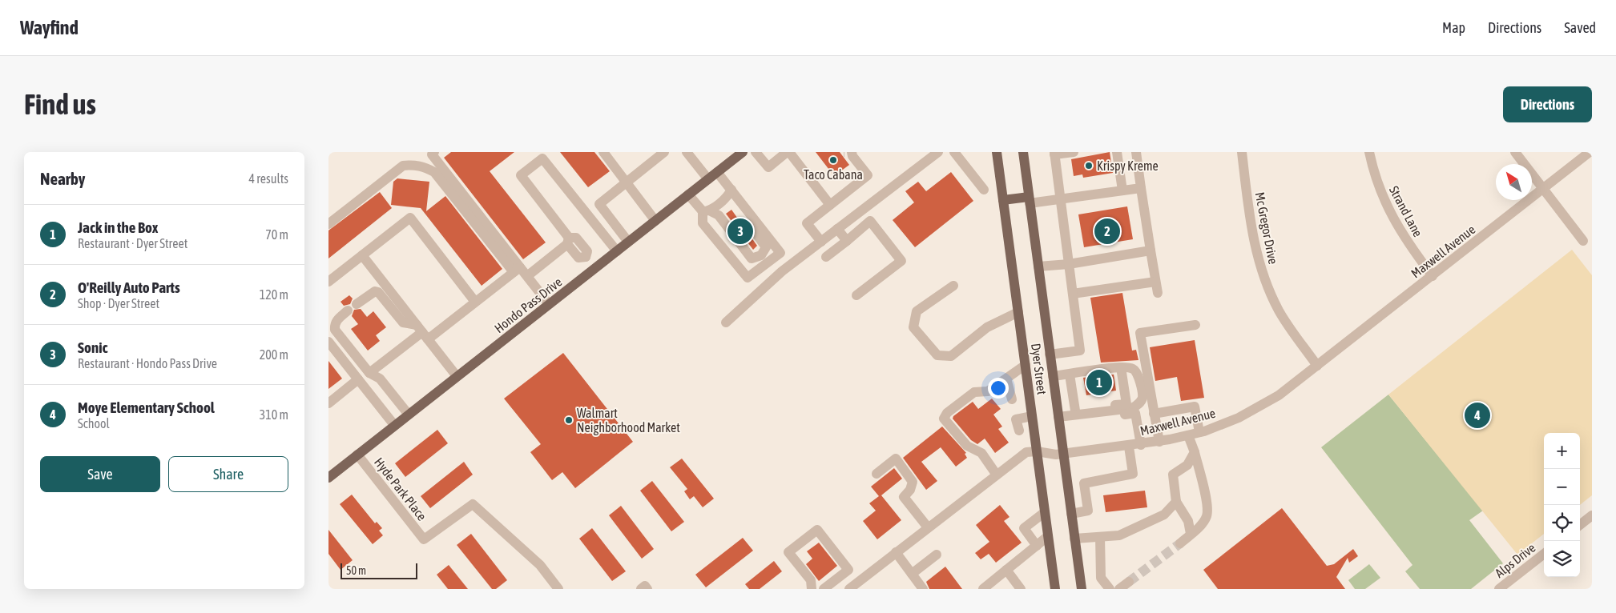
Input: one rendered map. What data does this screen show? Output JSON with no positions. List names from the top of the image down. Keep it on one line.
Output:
{"streets":{"main road":["Hondo Pass Drive","Dyer Street"],"street":["Strand Lane","Mc Gregor Drive","Maxwell Avenue","Hyde Park Place","Alps Drive"]},"crossings":[["Strand Lane","Maxwell Avenue"],["Mc Gregor Drive","Maxwell Avenue"],["Maxwell Avenue","Dyer Street"],["Hondo Pass Drive","Hyde Park Place"]],"places":["Taco Cabana","Krispy Kreme","Walmart Neighborhood Market"],"scale_bar":"50 m","north":"top left","page":{"header":"Wayfind","nav":["Map","Directions","Saved"],"buttons":["Directions",["Save","Share"]],"title":"Find us","heading":["Nearby","4 results"],"list":[{"mark":"1","name":"Jack in the Box","note":"Restaurant · Dyer Street","value":"70 m"},{"mark":"2","name":"O'Reilly Auto Parts","note":"Shop · Dyer Street","value":"120 m"},{"mark":"3","name":"Sonic","note":"Restaurant · Hondo Pass Drive","value":"200 m"},{"mark":"4","name":"Moye Elementary School","note":"School","value":"310 m"}],"pins":["2","3","1","4"],"map_buttons":["+","−"],"scale":"50 m"}}
